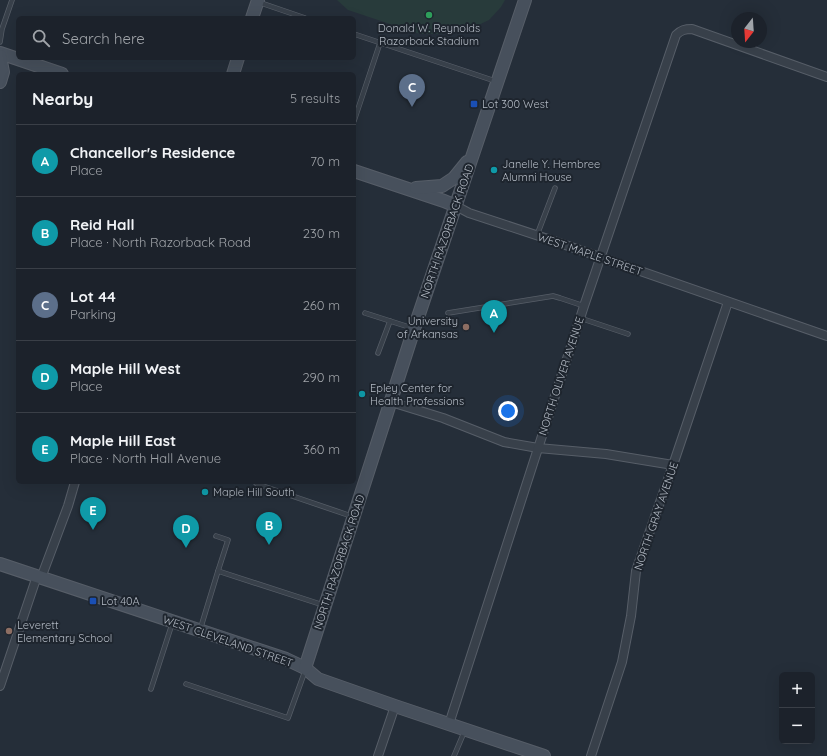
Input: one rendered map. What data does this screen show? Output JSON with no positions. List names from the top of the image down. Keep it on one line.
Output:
{"streets":{"street":["NORTH RAZORBACK ROAD","WEST MAPLE STREET","NORTH OLIVER AVENUE","NORTH GRAY AVENUE","WEST CLEVELAND STREET"]},"crossings":[["NORTH RAZORBACK ROAD","WEST MAPLE STREET"],["NORTH RAZORBACK ROAD","WEST CLEVELAND STREET"],["WEST MAPLE STREET","NORTH OLIVER AVENUE"],["WEST MAPLE STREET","NORTH GRAY AVENUE"],["NORTH OLIVER AVENUE","WEST CLEVELAND STREET"]],"places":{"other":["Donald W. Reynolds Razorback Stadium","Janelle Y. Hembree Alumni House","University of Arkansas","Epley Center for Health Professions","Maple Hill South","Leverett Elementary School"],"transit":["Lot 300 West","Lot 40A"]},"north":"bottom","page":{"search":"Search here","heading":["Nearby","5 results"],"pins":["C","A","E","B","D"],"list":[{"mark":"A","name":"Chancellor's Residence","note":"Place","value":"70 m"},{"mark":"B","name":"Reid Hall","note":"Place · North Razorback Road","value":"230 m"},{"mark":"C","name":"Lot 44","note":"Parking","value":"260 m"},{"mark":"D","name":"Maple Hill West","note":"Place","value":"290 m"},{"mark":"E","name":"Maple Hill East","note":"Place · North Hall Avenue","value":"360 m"}],"map_buttons":["+","−"]}}
